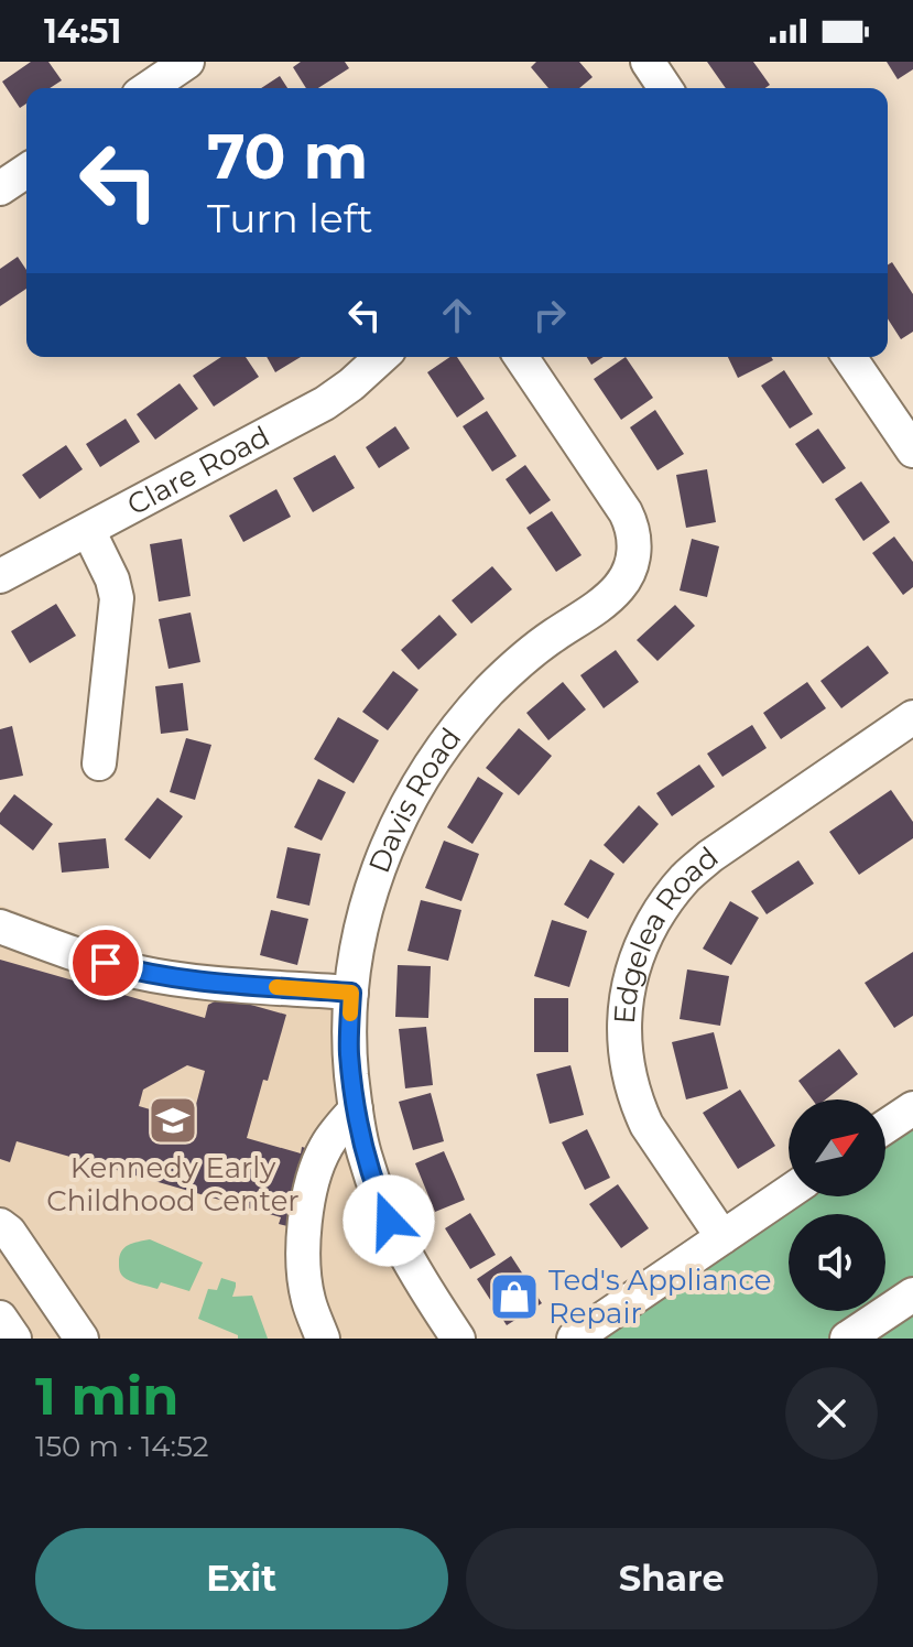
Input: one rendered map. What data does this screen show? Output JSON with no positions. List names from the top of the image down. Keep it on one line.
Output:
{"streets":{"street":["Clare Road","Davis Road","Edgelea Road"]},"places":{"school or university":["Kennedy Early Childhood Center"],"shop":["Ted's Appliance Repair"]},"north":"top right","page":{"status":"14:51","turn":["70 m","Turn left"],"heading":["1 min","150 m · 14:52"],"buttons":["Exit","Share"]}}
